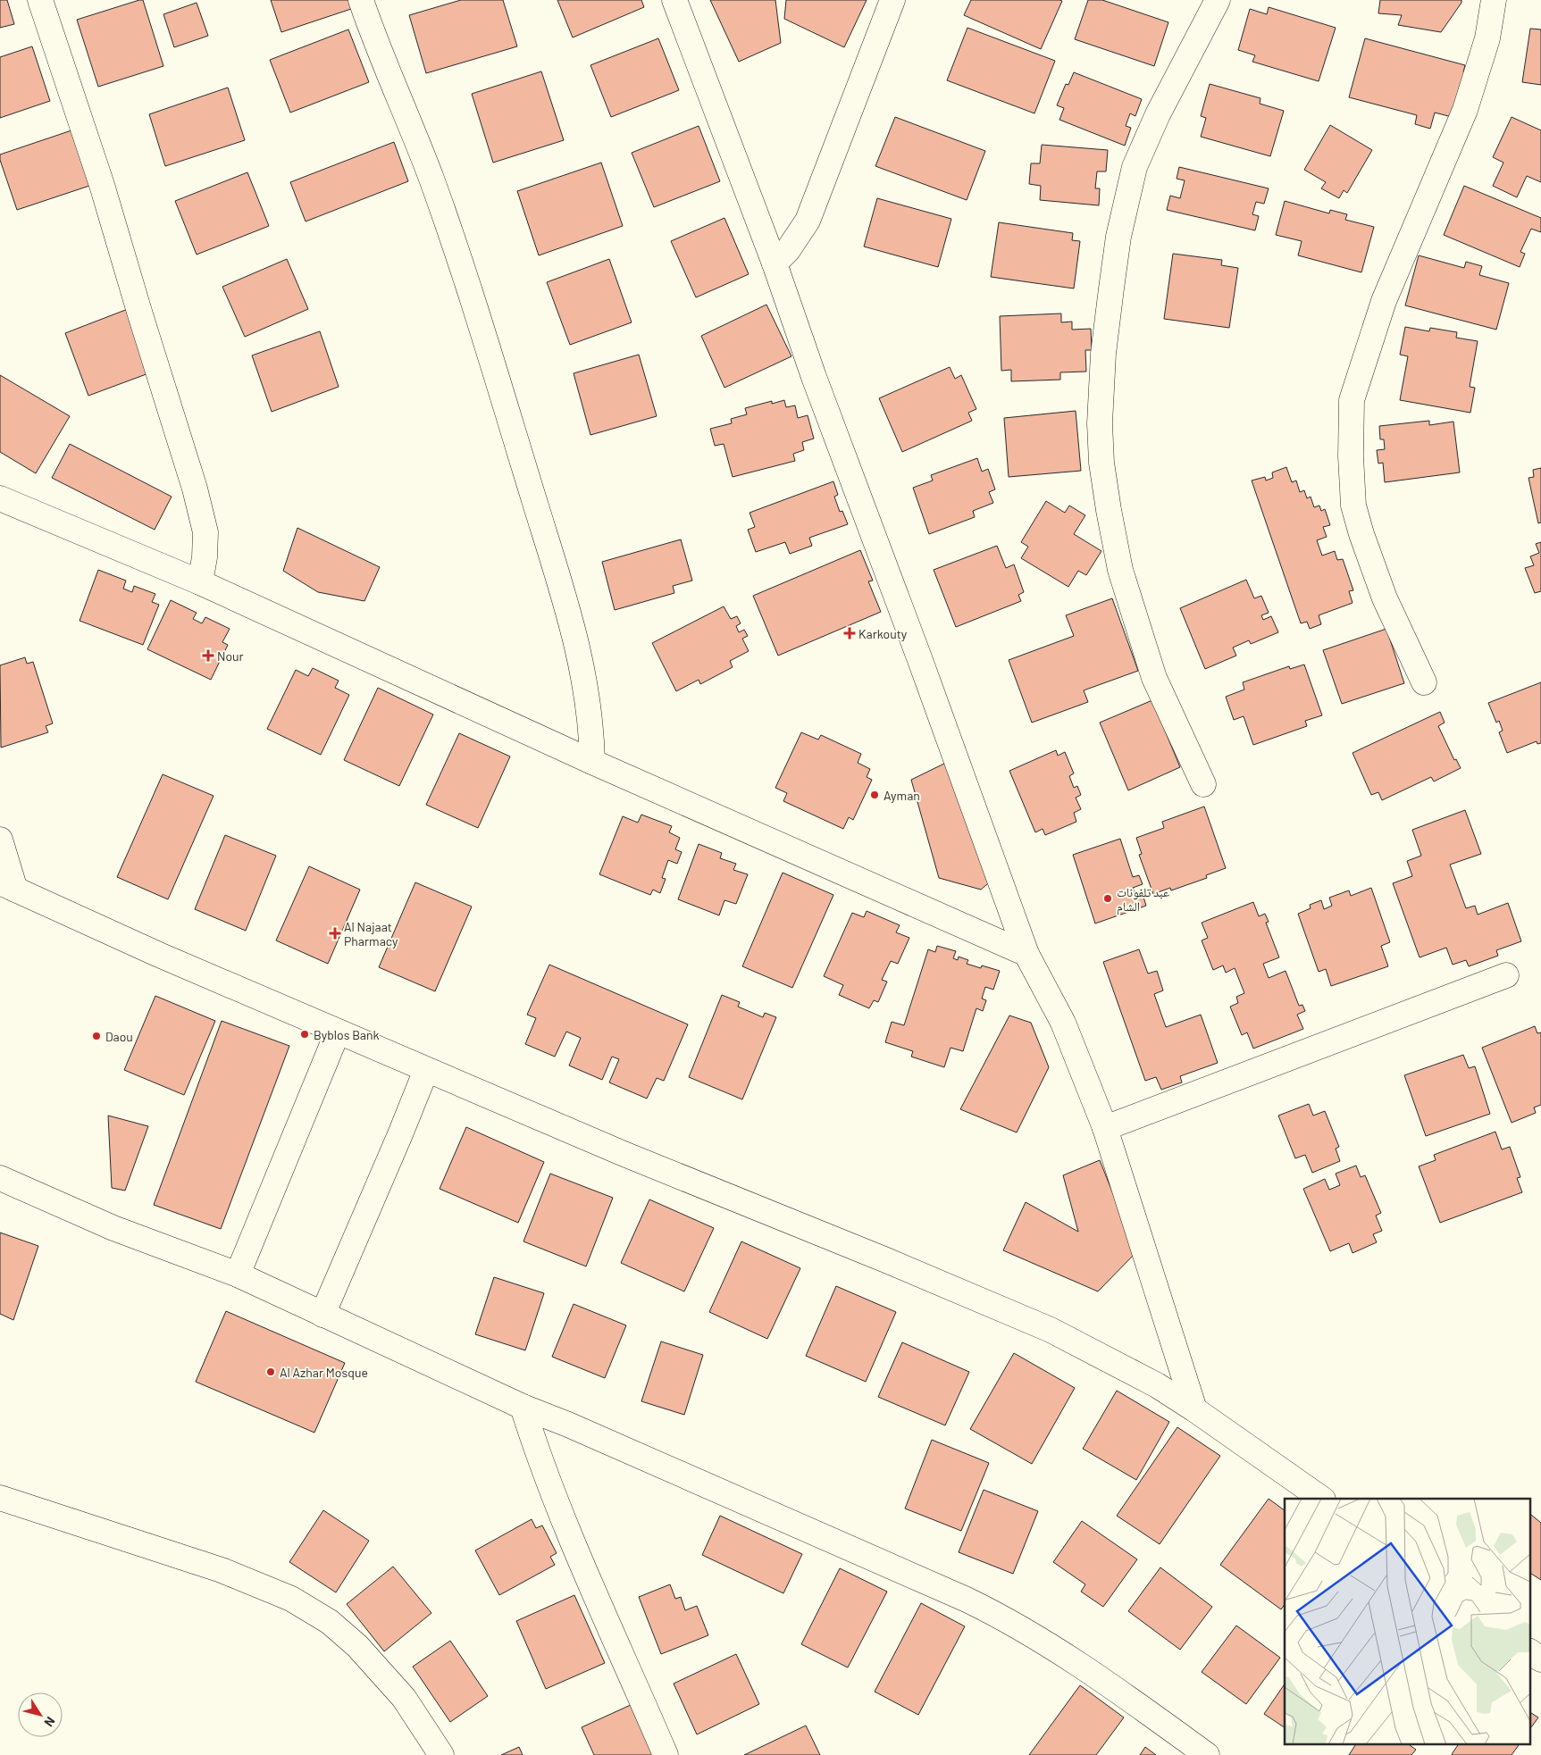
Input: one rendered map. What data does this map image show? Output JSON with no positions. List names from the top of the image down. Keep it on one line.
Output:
{"places":{"health":["Karkouty","Nour","Al Najaat Pharmacy"],"other":["Ayman","عبد تلفونات الشام","Byblos Bank","Daou","Al Azhar Mosque"]},"north":"bottom right"}
